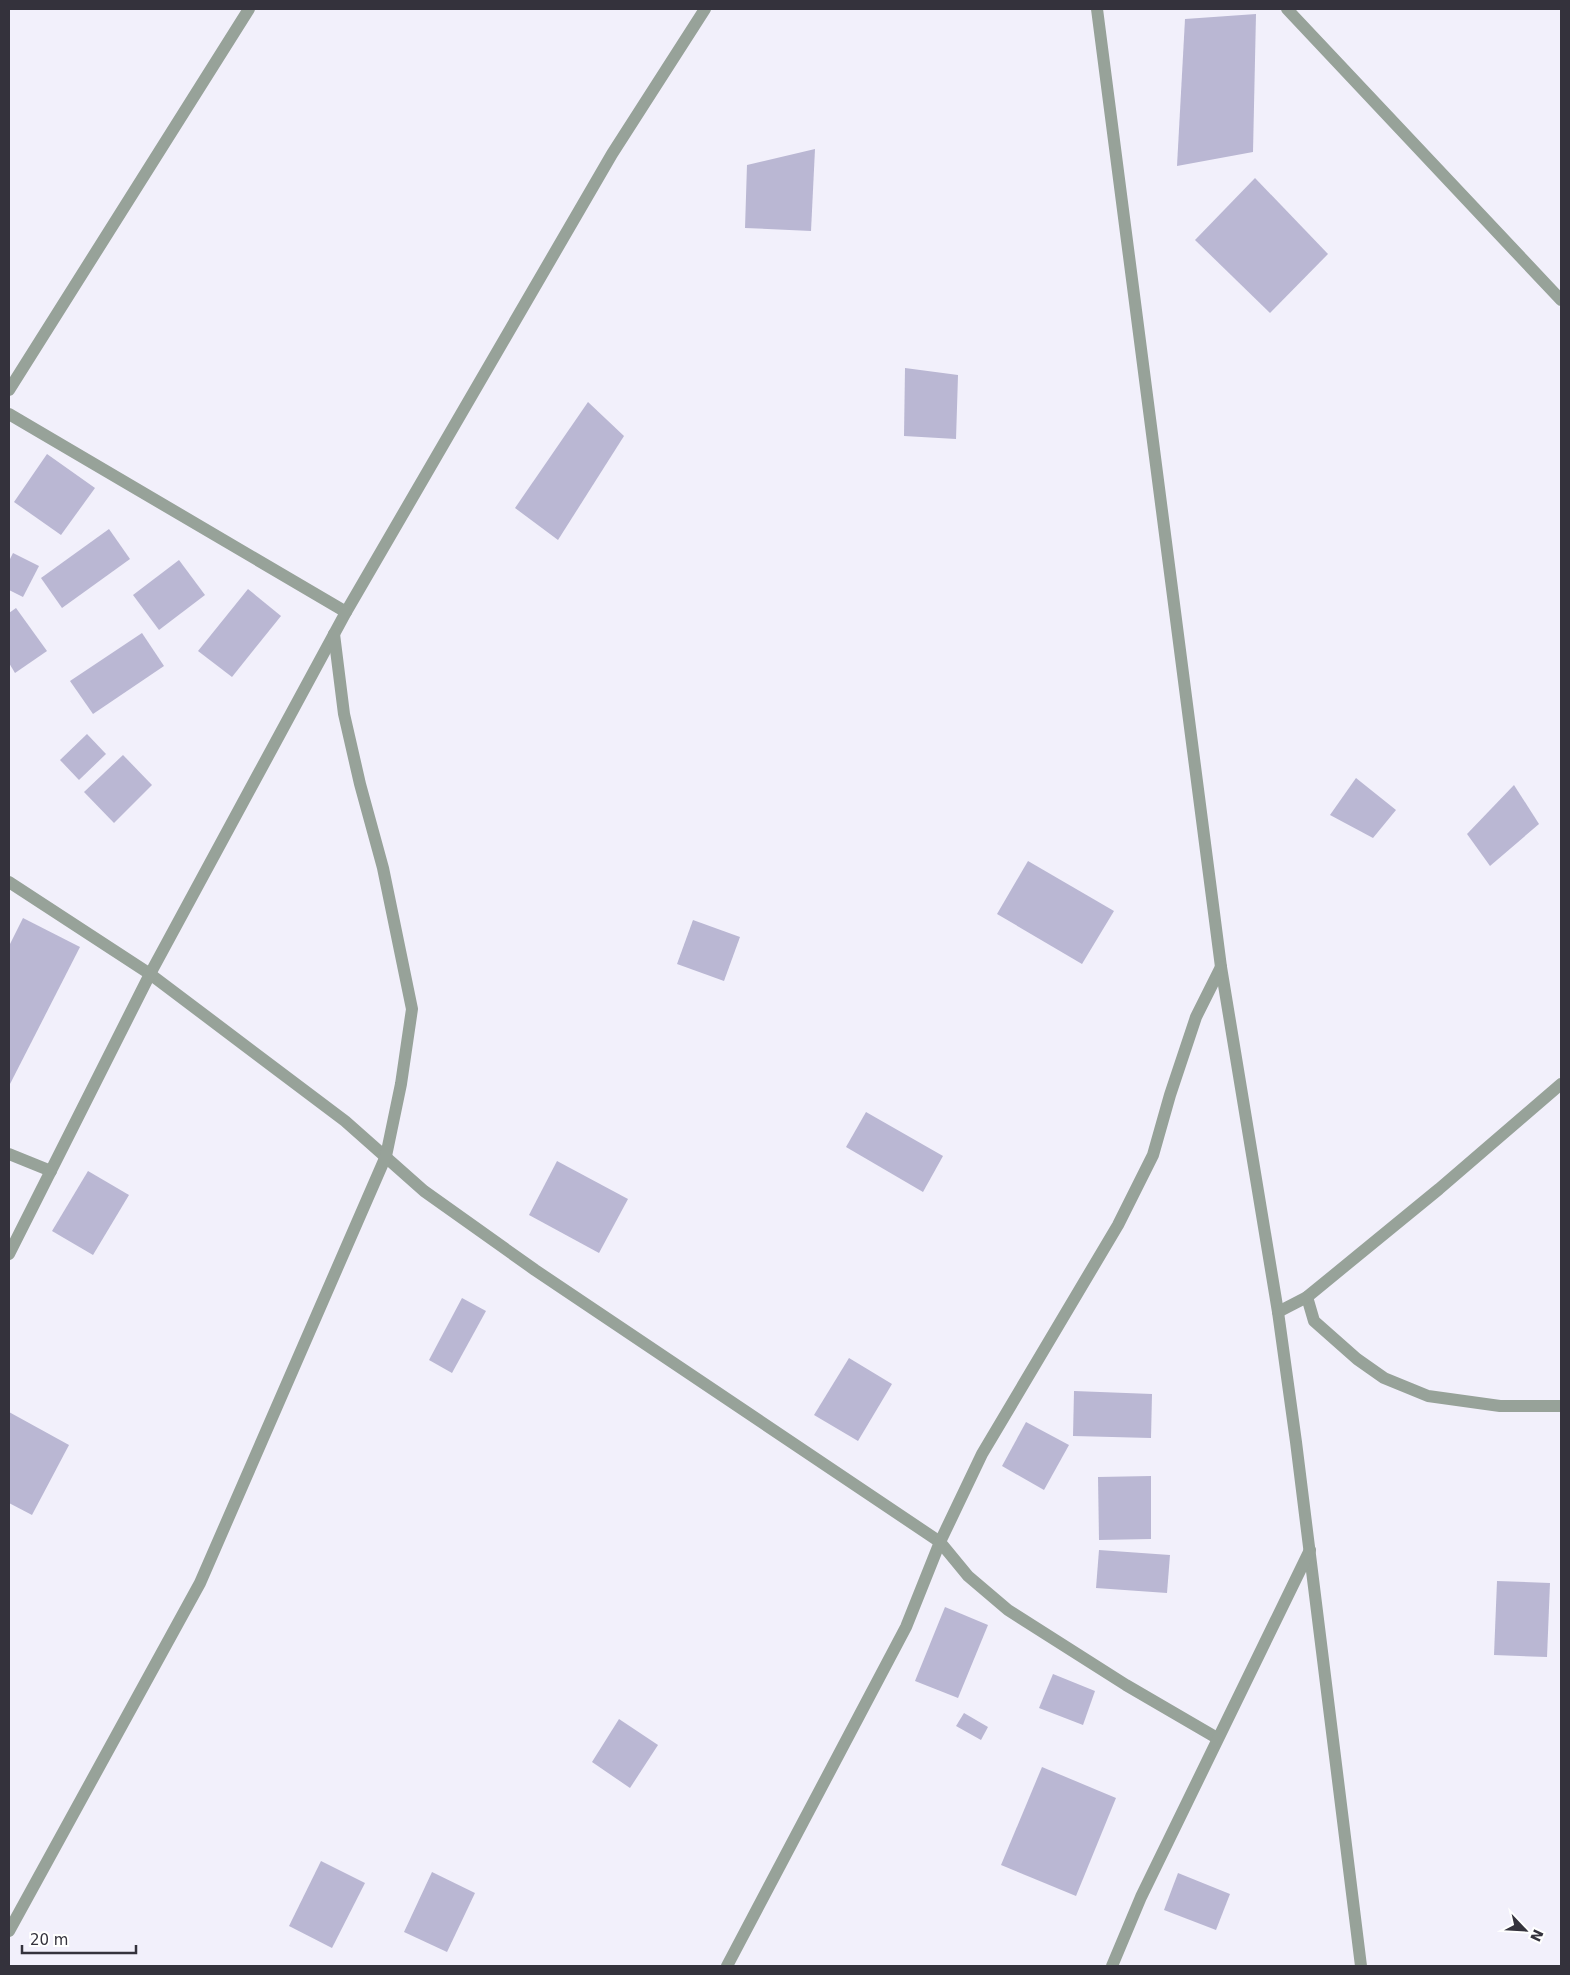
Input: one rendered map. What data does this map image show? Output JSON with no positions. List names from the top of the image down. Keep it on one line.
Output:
{"scale_bar":"20 m","north":"bottom right"}
